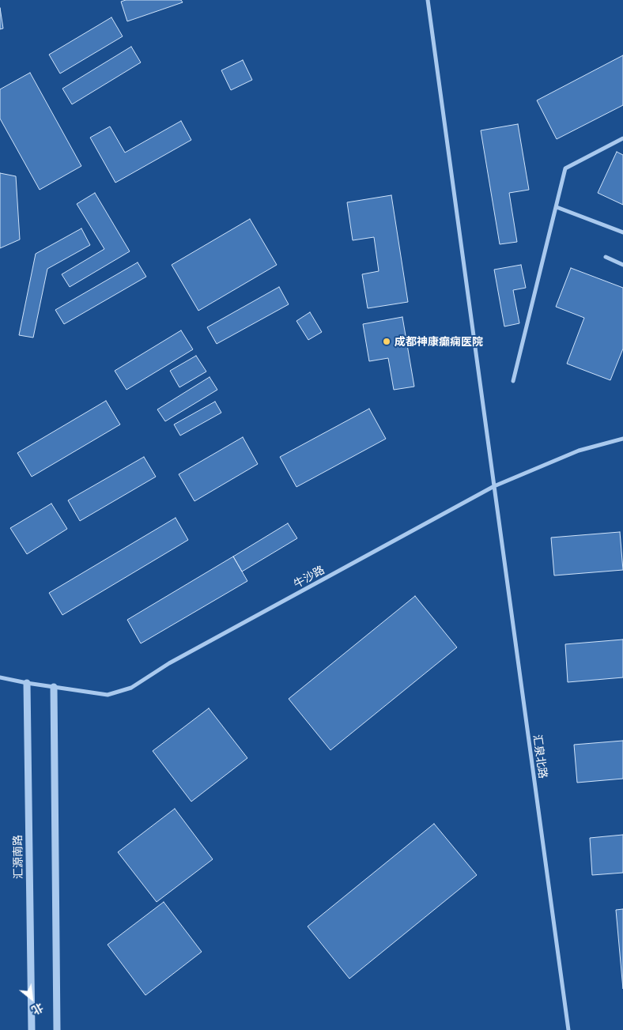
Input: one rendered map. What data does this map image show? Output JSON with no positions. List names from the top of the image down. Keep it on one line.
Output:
{"streets":{"street":["牛沙路","汇泉北路","汇源南路"]},"crossings":[["牛沙路","汇泉北路"],["牛沙路","汇源南路"]],"places":["成都神康癫痫医院"],"north":"bottom right"}
